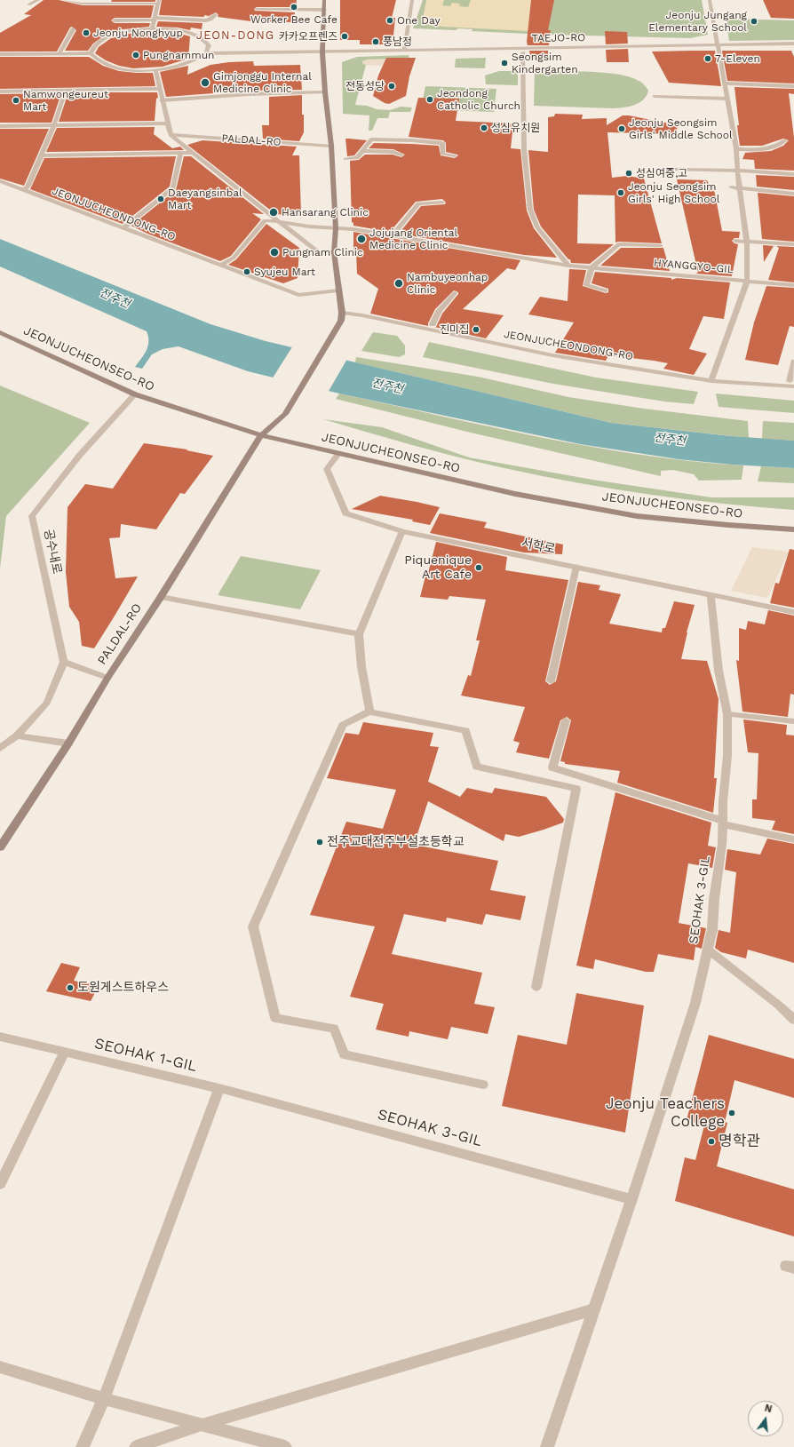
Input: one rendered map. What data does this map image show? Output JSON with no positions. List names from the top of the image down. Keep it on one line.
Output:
{"streets":{"street":["TAEJO-RO","PALDAL-RO","JEONJUCHEONDONG-RO","HYANGGYO-GIL","JEONJUCHEONSEO-RO","서학로","공수내로","SEOHAK 3-GIL","SEOHAK 1-GIL"]},"crossings":[["TAEJO-RO","HYANGGYO-GIL"],["PALDAL-RO","JEONJUCHEONDONG-RO"],["PALDAL-RO","JEONJUCHEONSEO-RO"],["JEONJUCHEONSEO-RO","서학로"],["JEONJUCHEONSEO-RO","공수내로"],["서학로","SEOHAK 3-GIL"],["SEOHAK 3-GIL","SEOHAK 1-GIL"]],"districts":["JEON-DONG"],"water":["전주천"],"places":["Worker Bee Cafe","One Day","Jeonju Jungang Elementary School","Jeonju Nonghyup","카카오프렌즈","풍남정","Pungnammun","7-Eleven","Seongsim Kindergarten","Gimjonggu Internal Medicine Clinic","전동성당","Jeondong Catholic Church","Namwongeureut Mart","성심유치원","Jeonju Seongsim Girls' Middle School","성심여중,고","Jeonju Seongsim Girls' High School","Daeyangsinbal Mart","Hansarang Clinic","Jojujang Oriental Medicine Clinic","Pungnam Clinic","Syujeu Mart","Nambuyeonhap Clinic","진미집","Piquenique Art Cafe","전주교대전주부설초등학교","도원게스트하우스","Jeonju Teachers College","명학관"],"north":"top"}
